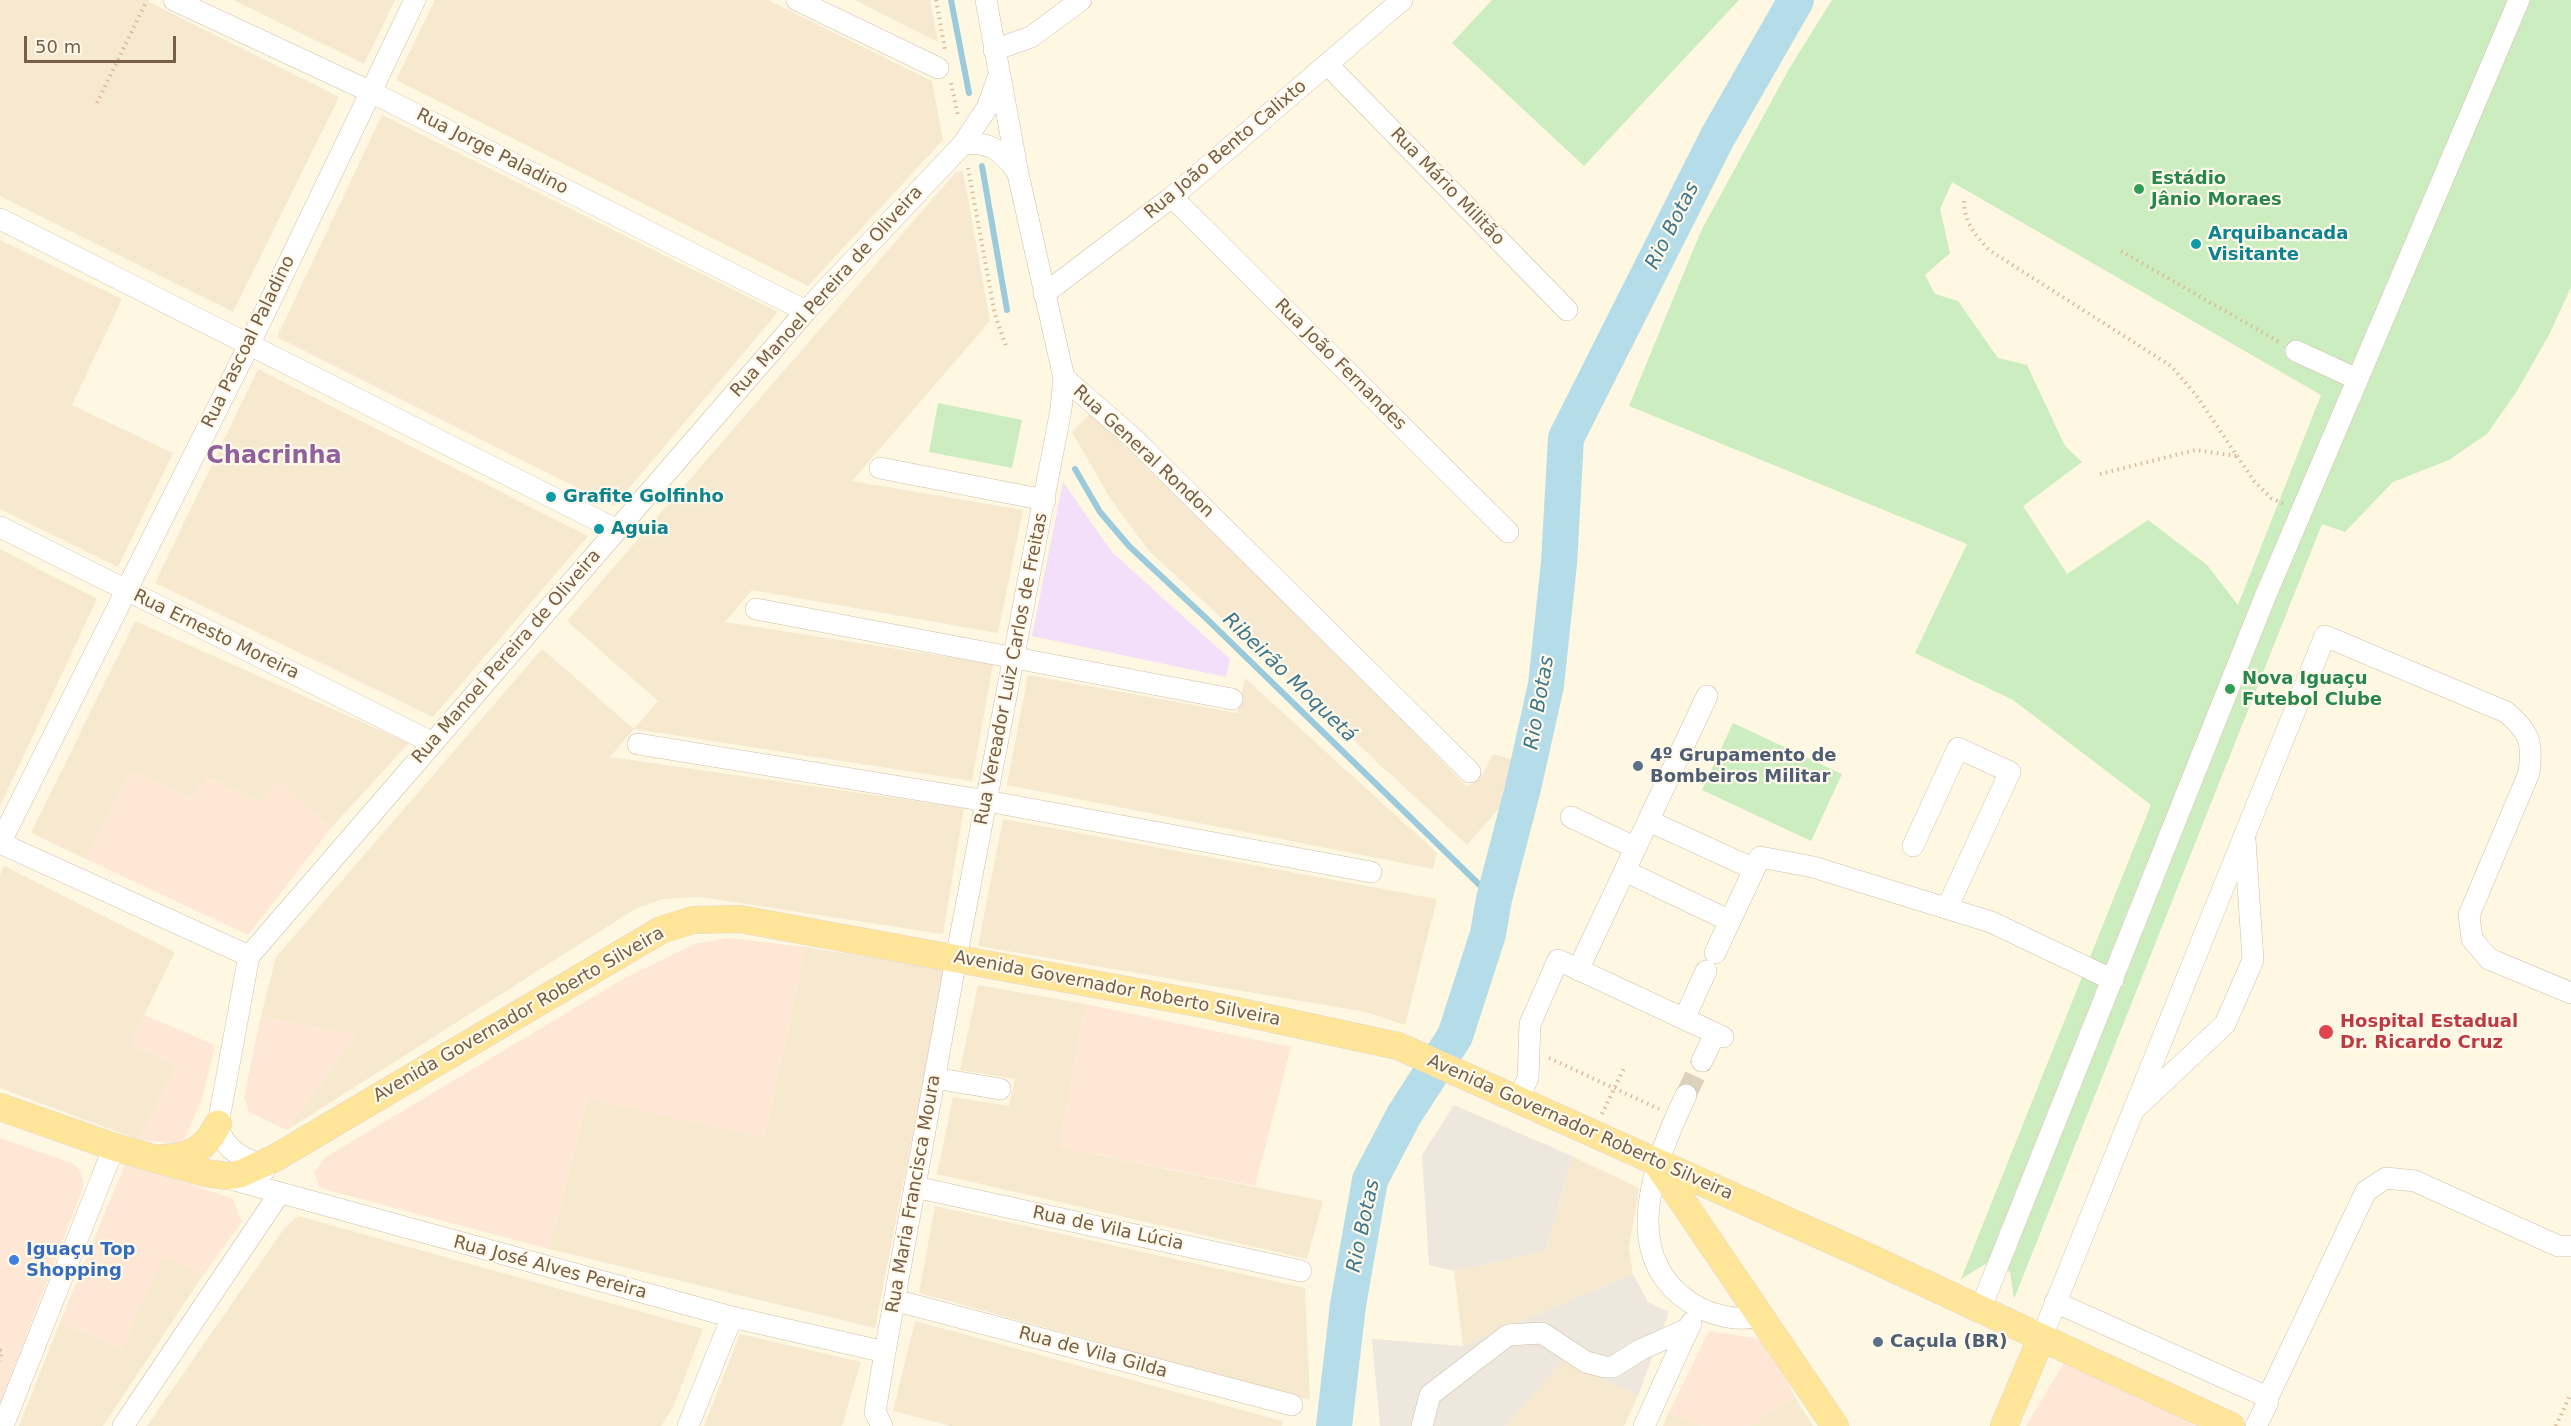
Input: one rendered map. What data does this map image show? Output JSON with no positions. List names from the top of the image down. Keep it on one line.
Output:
{"streets":{"main road":["Avenida Governador Roberto Silveira"],"street":["Rua João Bento Calixto","Rua Jorge Paladino","Rua Mário Militão","Rua Manoel Pereira de Oliveira","Rua Pascoal Paladino","Rua João Fernandes","Rua General Rondon","Rua Ernesto Moreira","Rua Vereador Luiz Carlos de Freitas","Rua Maria Francisca Moura","Rua de Vila Lúcia","Rua José Alves Pereira","Rua de Vila Gilda"]},"crossings":[["Rua João Bento Calixto","Rua Mário Militão"],["Rua João Bento Calixto","Rua João Fernandes"],["Rua João Bento Calixto","Rua General Rondon"],["Rua Jorge Paladino","Rua Manoel Pereira de Oliveira"],["Rua Jorge Paladino","Rua Pascoal Paladino"],["Rua Manoel Pereira de Oliveira","Rua General Rondon"],["Rua Manoel Pereira de Oliveira","Rua Ernesto Moreira"],["Rua Pascoal Paladino","Rua Ernesto Moreira"],["Rua General Rondon","Rua Vereador Luiz Carlos de Freitas"],["Rua Vereador Luiz Carlos de Freitas","Avenida Governador Roberto Silveira"],["Rua Vereador Luiz Carlos de Freitas","Rua Maria Francisca Moura"],["Avenida Governador Roberto Silveira","Rua Maria Francisca Moura"],["Avenida Governador Roberto Silveira","Rua José Alves Pereira"],["Rua Maria Francisca Moura","Rua de Vila Lúcia"],["Rua Maria Francisca Moura","Rua José Alves Pereira"],["Rua Maria Francisca Moura","Rua de Vila Gilda"]],"districts":["Chacrinha"],"water":["Rio Botas","Ribeirão Moquetá"],"places":["Estádio Jânio Moraes","Arquibancada Visitante","Grafite Golfinho","Aguia","Nova Iguaçu Futebol Clube","4º Grupamento de Bombeiros Militar","Hospital Estadual Dr. Ricardo Cruz","Iguaçu Top Shopping","Caçula (BR)"],"scale_bar":"50 m"}
